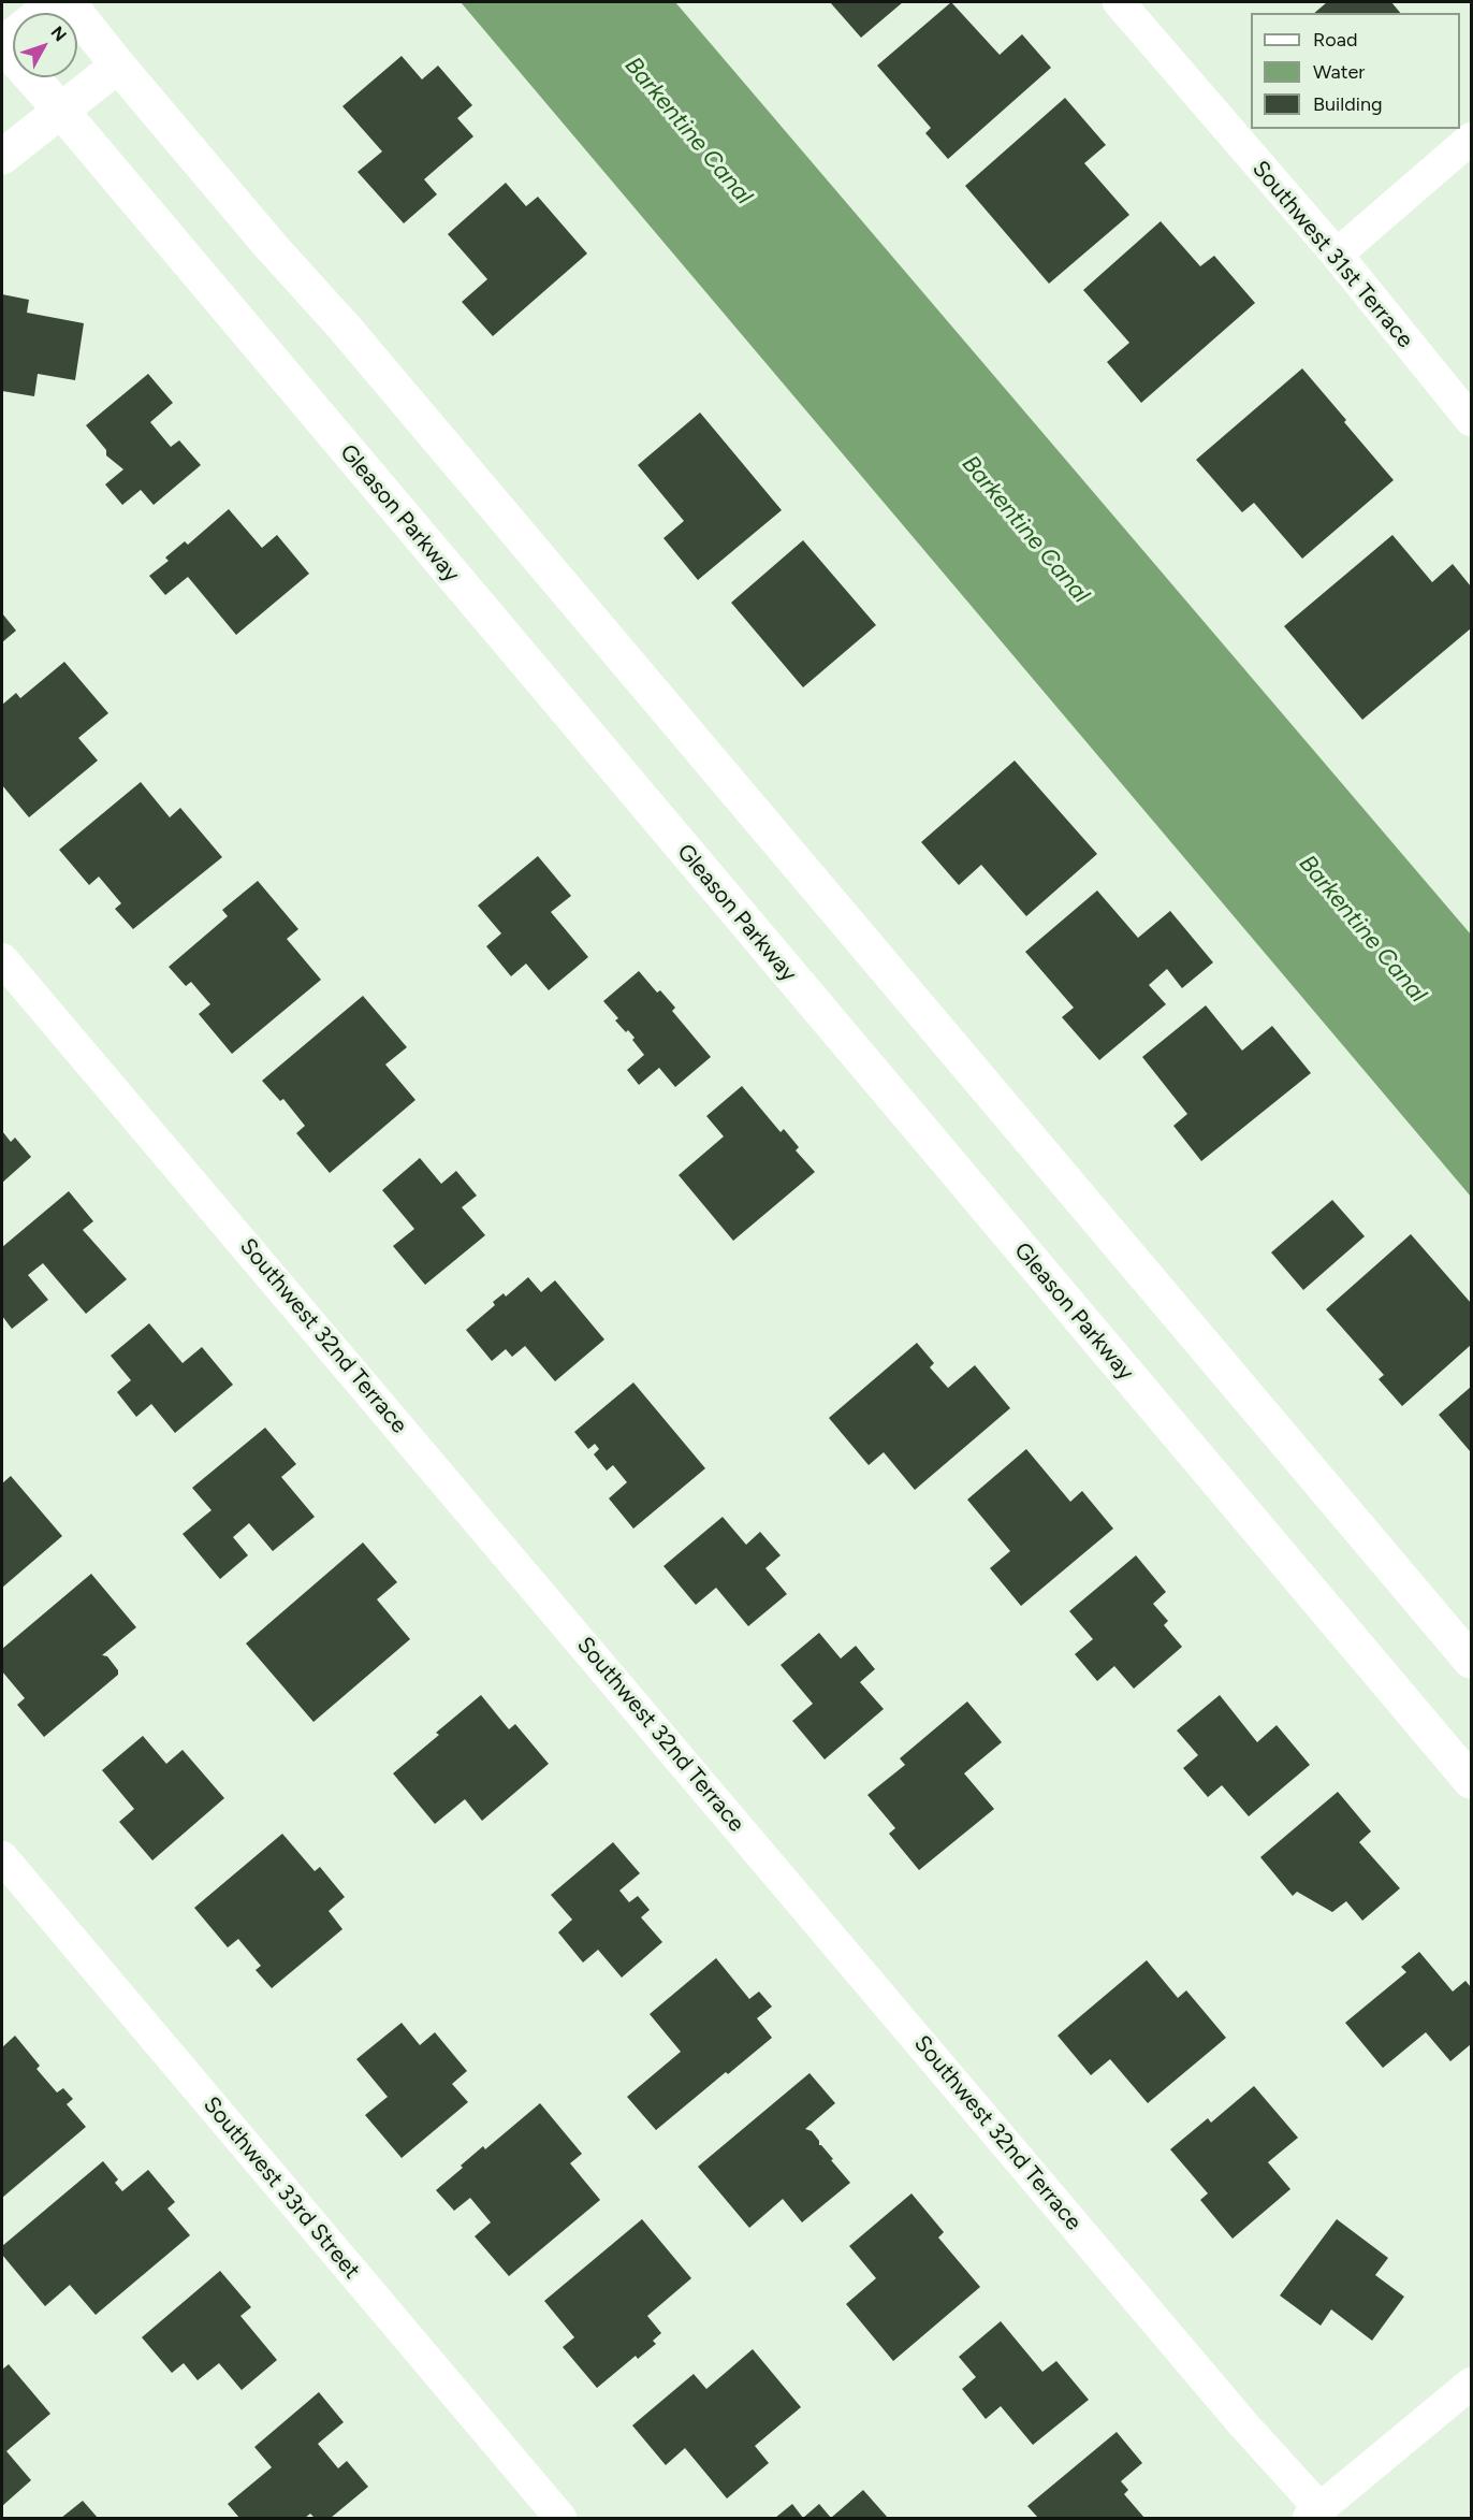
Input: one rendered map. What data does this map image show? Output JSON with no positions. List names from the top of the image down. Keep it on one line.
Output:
{"streets":{"main road":["Gleason Parkway"],"street":["Southwest 31st Terrace","Southwest 32nd Terrace","Southwest 33rd Street"]},"water":["Barkentine Canal"],"legend":["Road","Water","Building"],"north":"top right"}
